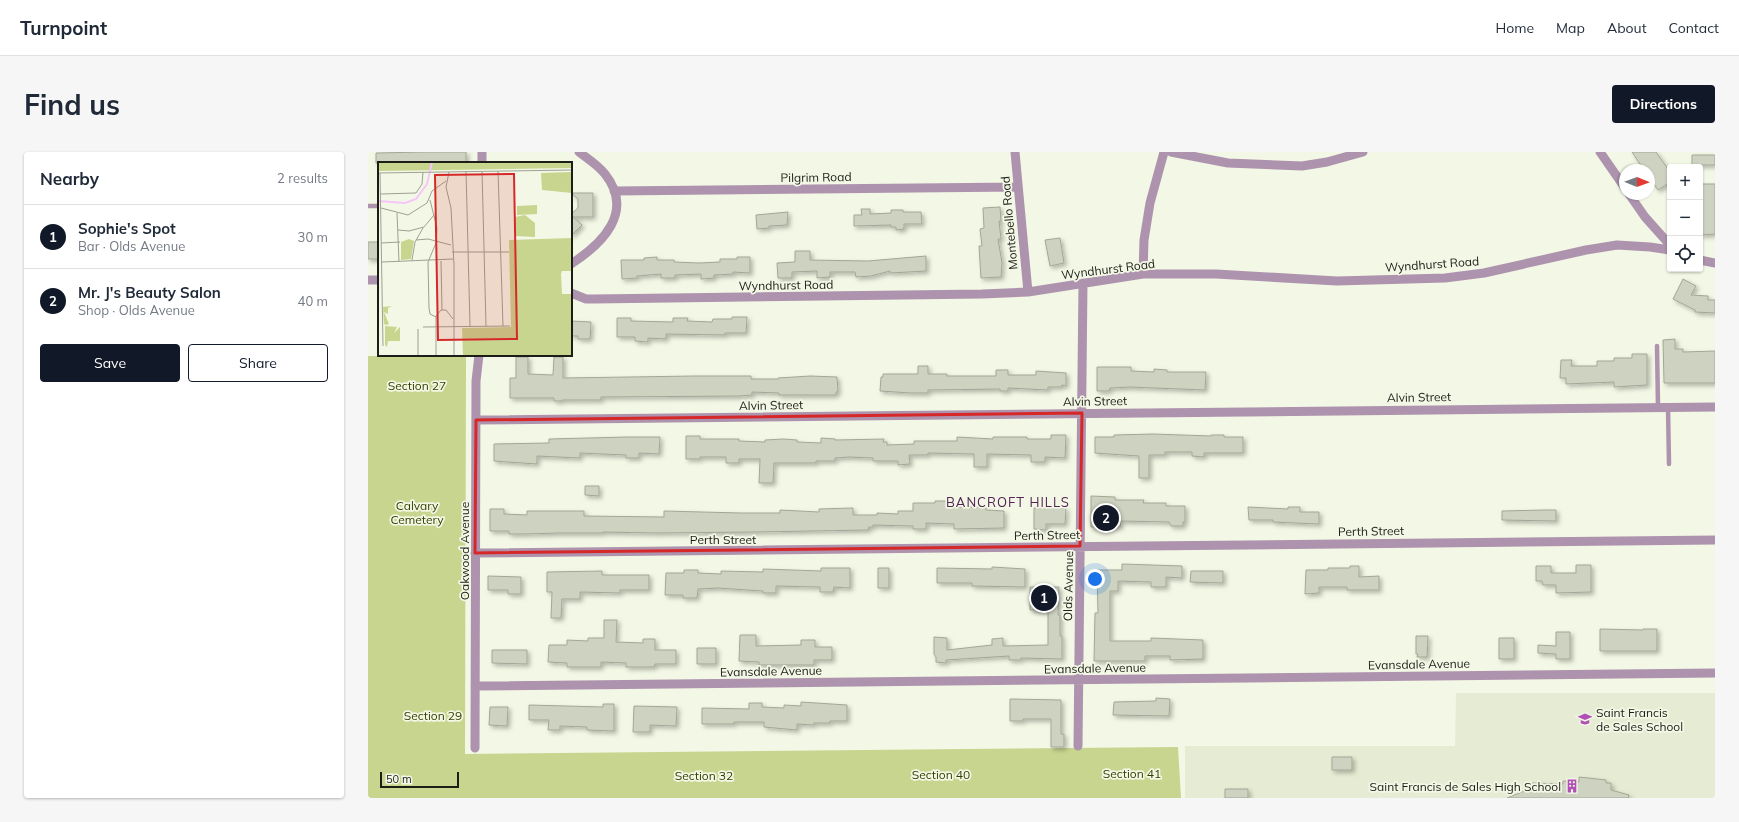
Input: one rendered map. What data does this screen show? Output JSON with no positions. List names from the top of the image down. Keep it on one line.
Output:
{"streets":{"street":["Pilgrim Road","Montebello Road","Wyndhurst Road","Alvin Street","Perth Street","Oakwood Avenue","Olds Avenue","Evansdale Avenue"]},"crossings":[["Pilgrim Road","Montebello Road"],["Montebello Road","Wyndhurst Road"],["Wyndhurst Road","Olds Avenue"],["Alvin Street","Oakwood Avenue"],["Alvin Street","Olds Avenue"],["Perth Street","Oakwood Avenue"],["Perth Street","Olds Avenue"],["Oakwood Avenue","Evansdale Avenue"],["Olds Avenue","Evansdale Avenue"]],"districts":["BANCROFT HILLS"],"parks":["Section 27","Calvary Cemetery","Section 29","Section 41","Section 40","Section 32"],"places":{"school or university":["Saint Francis de Sales School"],"building":["Saint Francis de Sales High School"]},"scale_bar":"50 m","north":"right","page":{"header":"Turnpoint","nav":["Home","Map","About","Contact"],"buttons":["Directions",["Save","Share"]],"title":"Find us","heading":["Nearby","2 results"],"map_buttons":["+","−"],"list":[{"mark":"1","name":"Sophie's Spot","note":"Bar · Olds Avenue","value":"30 m"},{"mark":"2","name":"Mr. J's Beauty Salon","note":"Shop · Olds Avenue","value":"40 m"}],"pins":["2","1"],"scale":"50 m"}}
